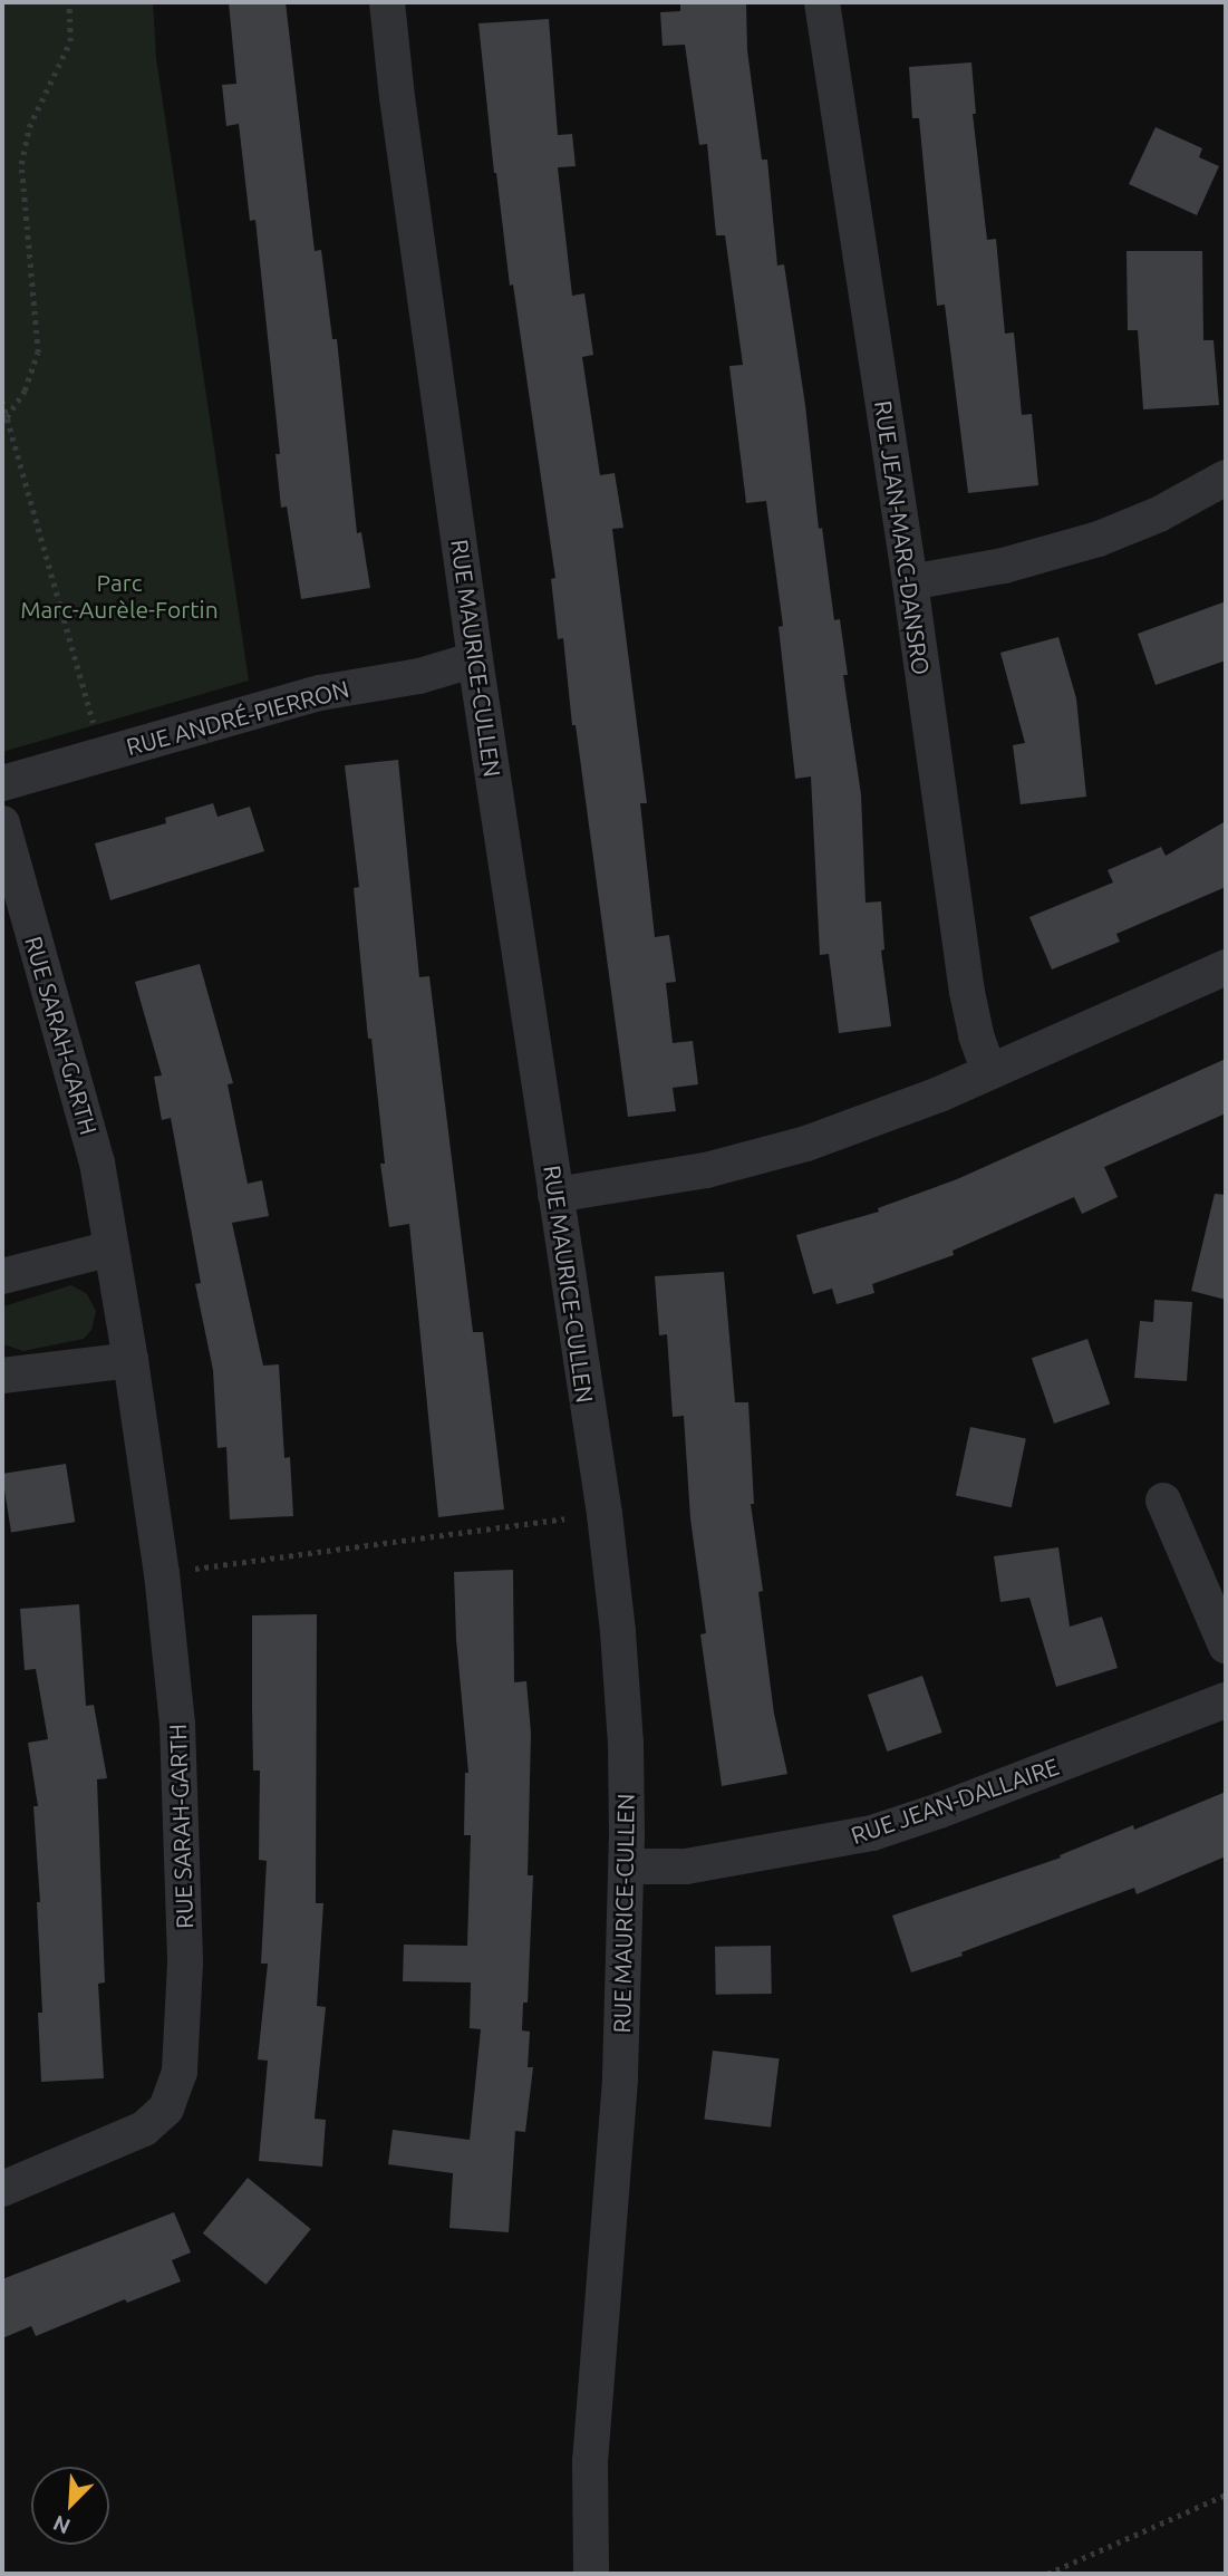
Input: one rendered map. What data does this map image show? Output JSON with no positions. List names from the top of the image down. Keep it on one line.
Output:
{"streets":{"street":["RUE JEAN-MARC-DANSRO","RUE MAURICE-CULLEN","RUE ANDRÉ-PIERRON","RUE SARAH-GARTH","RUE JEAN-DALLAIRE"]},"crossings":[["RUE MAURICE-CULLEN","RUE ANDRÉ-PIERRON"],["RUE MAURICE-CULLEN","RUE JEAN-DALLAIRE"]],"parks":["Parc Marc-Aurèle-Fortin"],"north":"bottom left"}
